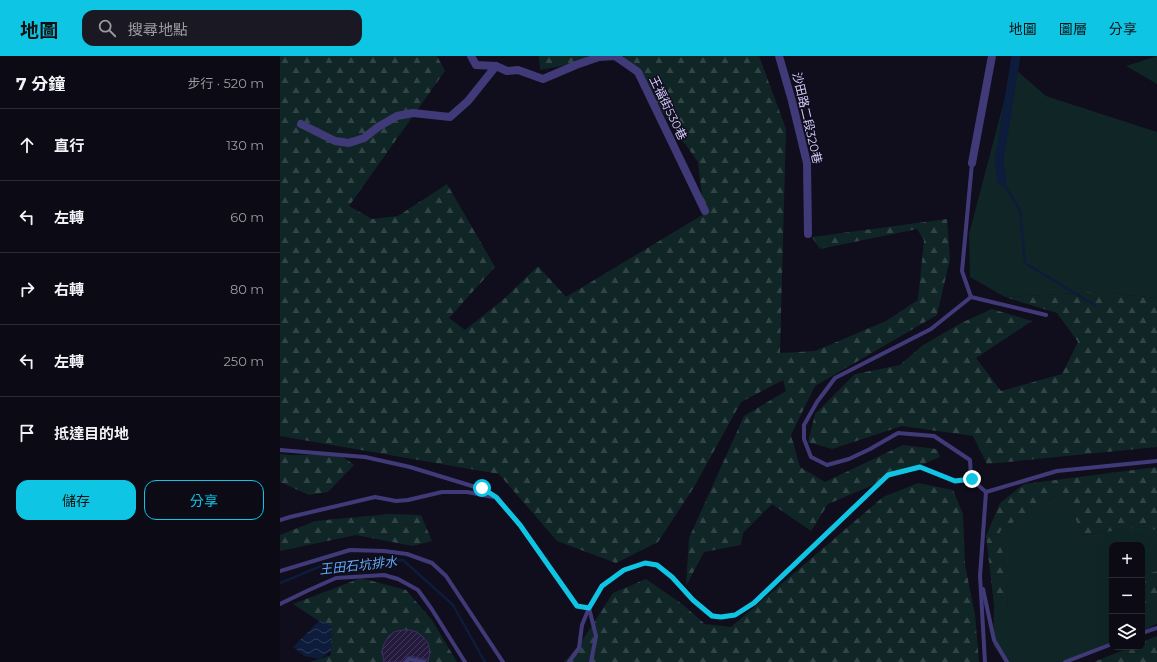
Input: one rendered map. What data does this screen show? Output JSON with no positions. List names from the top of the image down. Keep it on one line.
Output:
{"streets":{"street":["王福街530巷","沙田路二段320巷"]},"water":["王田石坑排水"],"page":{"header":"地圖","search":"搜尋地點","nav":["地圖","圖層","分享"],"heading":["7 分鐘","步行 · 520 m"],"list":[["直行","130 m"],["左轉","60 m"],["右轉","80 m"],["左轉","250 m"],"抵達目的地"],"buttons":["儲存","分享"],"map_buttons":["+","−"]}}
